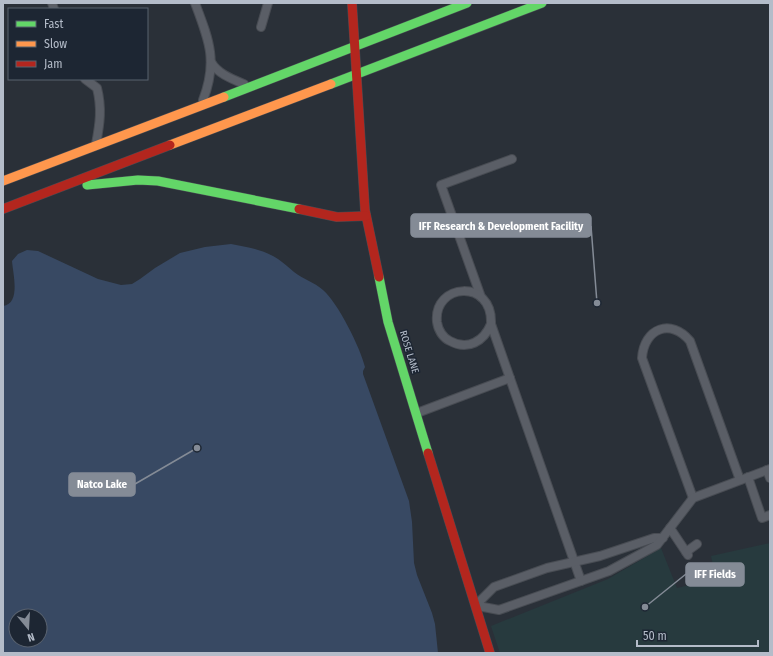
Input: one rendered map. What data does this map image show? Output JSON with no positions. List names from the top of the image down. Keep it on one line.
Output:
{"streets":{"main road":["ROSE LANE"]},"places":["IFF Research & Development Facility","Natco Lake","IFF Fields"],"legend":["Fast","Slow","Jam"],"scale_bar":"50 m","north":"bottom"}
